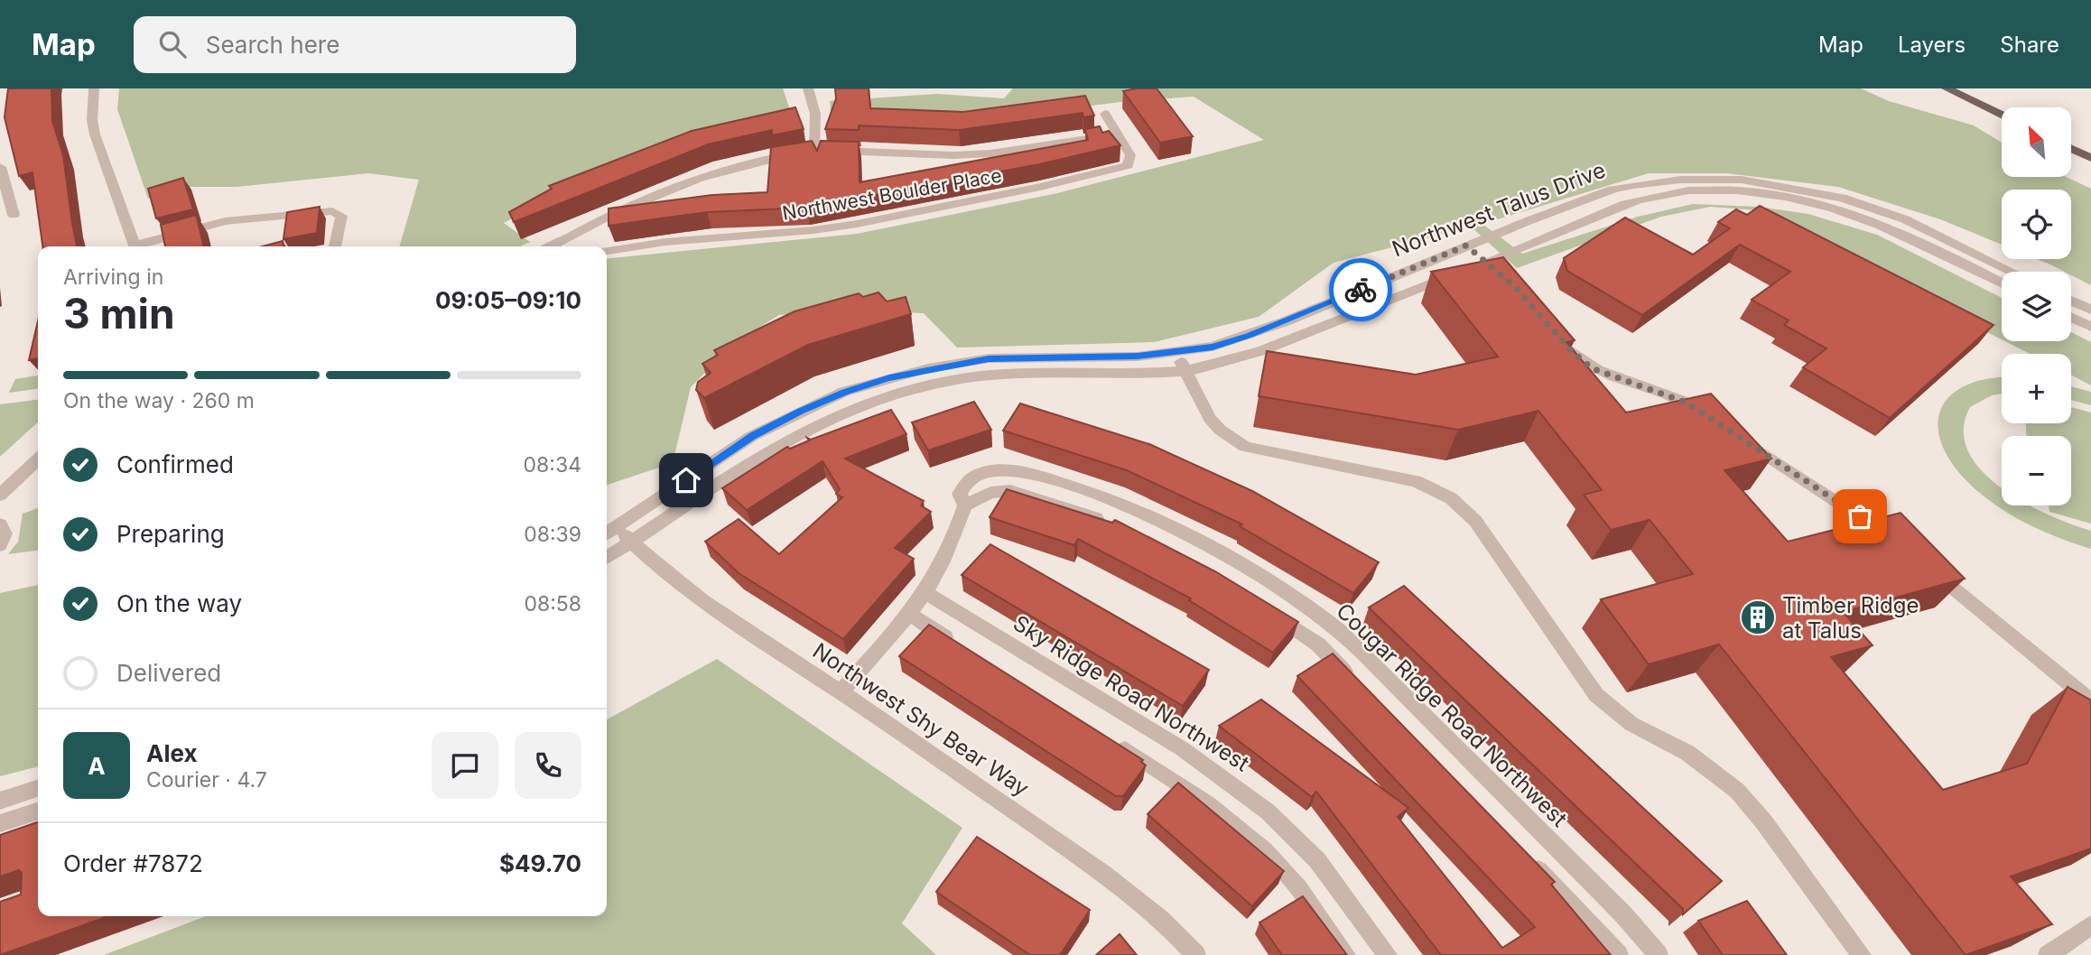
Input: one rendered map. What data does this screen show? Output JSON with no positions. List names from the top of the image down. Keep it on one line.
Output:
{"streets":{"street":["Northwest Boulder Place","Northwest Talus Drive","Sky Ridge Road Northwest","Cougar Ridge Road Northwest","Northwest Shy Bear Way"]},"crossings":[["Northwest Talus Drive","Northwest Shy Bear Way"],["Sky Ridge Road Northwest","Cougar Ridge Road Northwest"]],"places":{"building":["Timber Ridge at Talus"]},"north":"top left","page":{"header":"Map","search":"Search here","nav":["Map","Layers","Share"],"map_buttons":["+","−"],"heading":["3 min","Arriving in","09:05–09:10"],"panel":["Alex","Courier · 4.7","Order #7872","$49.70"],"bar":"On the way · 260 m","list":[["Confirmed","08:34"],["Preparing","08:39"],["On the way","08:58"],"Delivered"],"round":"A"}}
